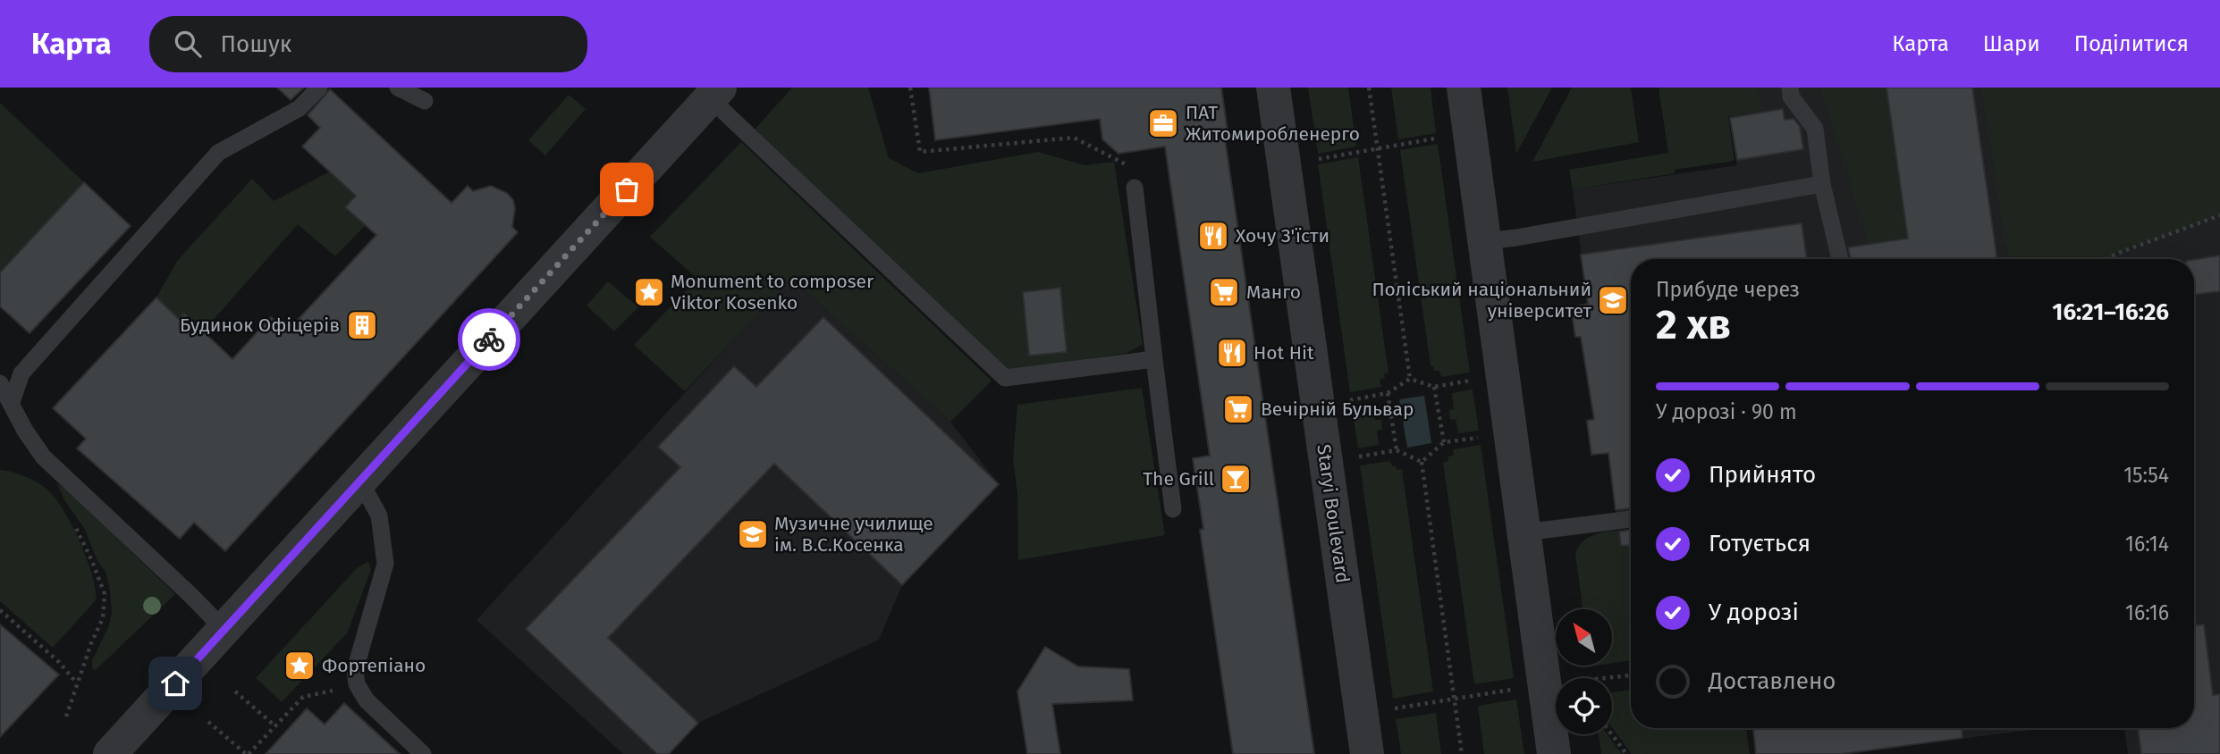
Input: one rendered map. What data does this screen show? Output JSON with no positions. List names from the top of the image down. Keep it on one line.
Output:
{"streets":{"street":["Staryi Boulevard"]},"places":{"office":["ПАТ Житомиробленерго"],"restaurant":["Хочу З'їсти","Hot Hit"],"place":["Monument to composer Viktor Kosenko","Фортепіано"],"supermarket":["Манго","Вечірній Бульвар"],"school or university":["Поліський національний університет","Музичне училище ім. В.С.Косенка"],"building":["Будинок Офіцерів"],"bar":["The Grill"]},"north":"top left","page":{"header":"Карта","search":"Пошук","nav":["Карта","Шари","Поділитися"],"heading":["2 хв","Прибуде через","16:21–16:26"],"bar":"У дорозі · 90 m","list":[["Прийнято","15:54"],["Готується","16:14"],["У дорозі","16:16"],"Доставлено"]}}
